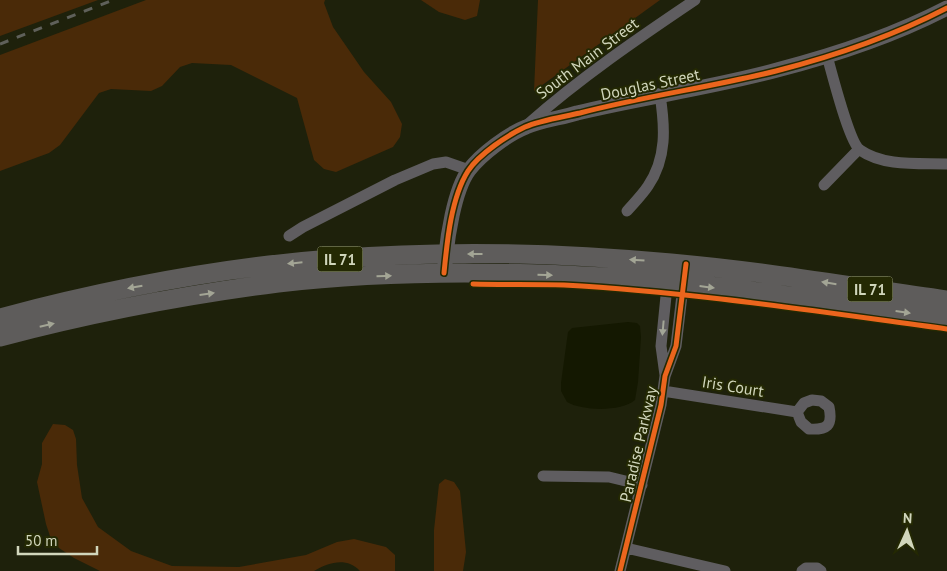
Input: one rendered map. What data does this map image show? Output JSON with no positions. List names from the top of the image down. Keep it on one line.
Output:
{"streets":{"main road":["IL 71"],"street":["South Main Street","Douglas Street","Iris Court","Paradise Parkway"]},"crossings":[["South Main Street","Douglas Street"],["Douglas Street","IL 71"],["IL 71","Paradise Parkway"],["Iris Court","Paradise Parkway"]],"scale_bar":"50 m","north":"top"}
